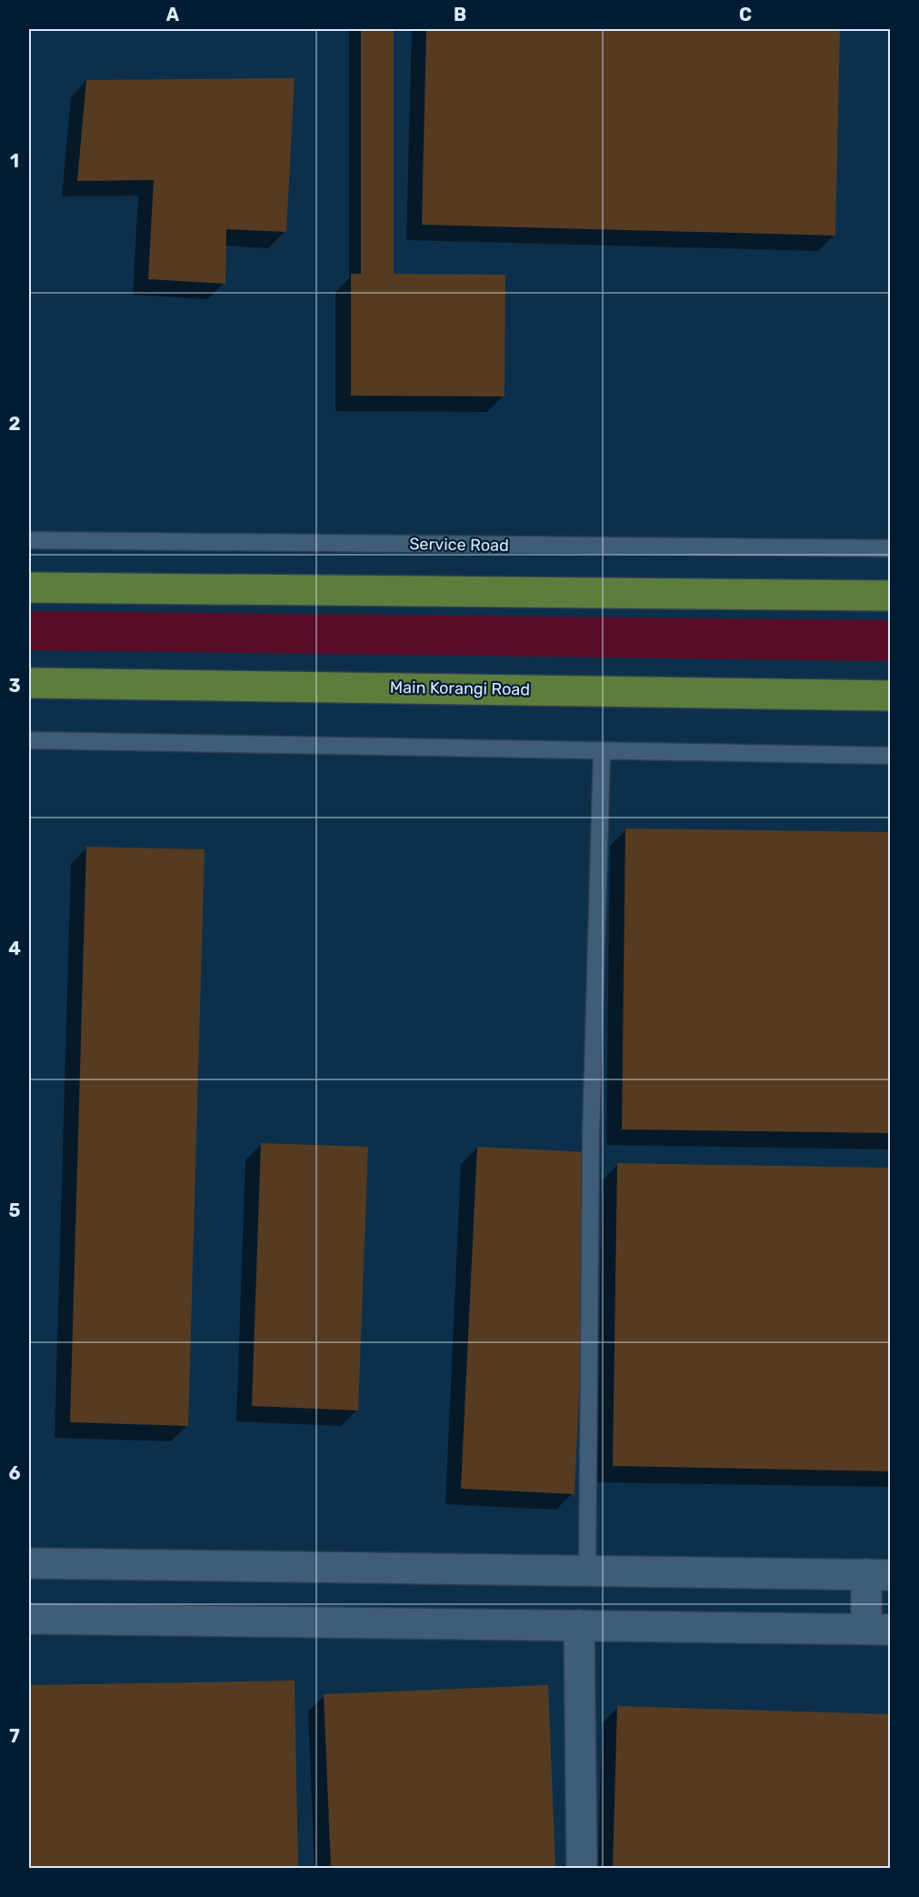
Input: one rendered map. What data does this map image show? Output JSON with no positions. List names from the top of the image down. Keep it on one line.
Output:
{"streets":{"main road":["Main Korangi Road"],"lane":["Service Road"]},"grid":{"columns":["A","B","C"],"rows":["1","2","3","4","5","6","7"]}}
